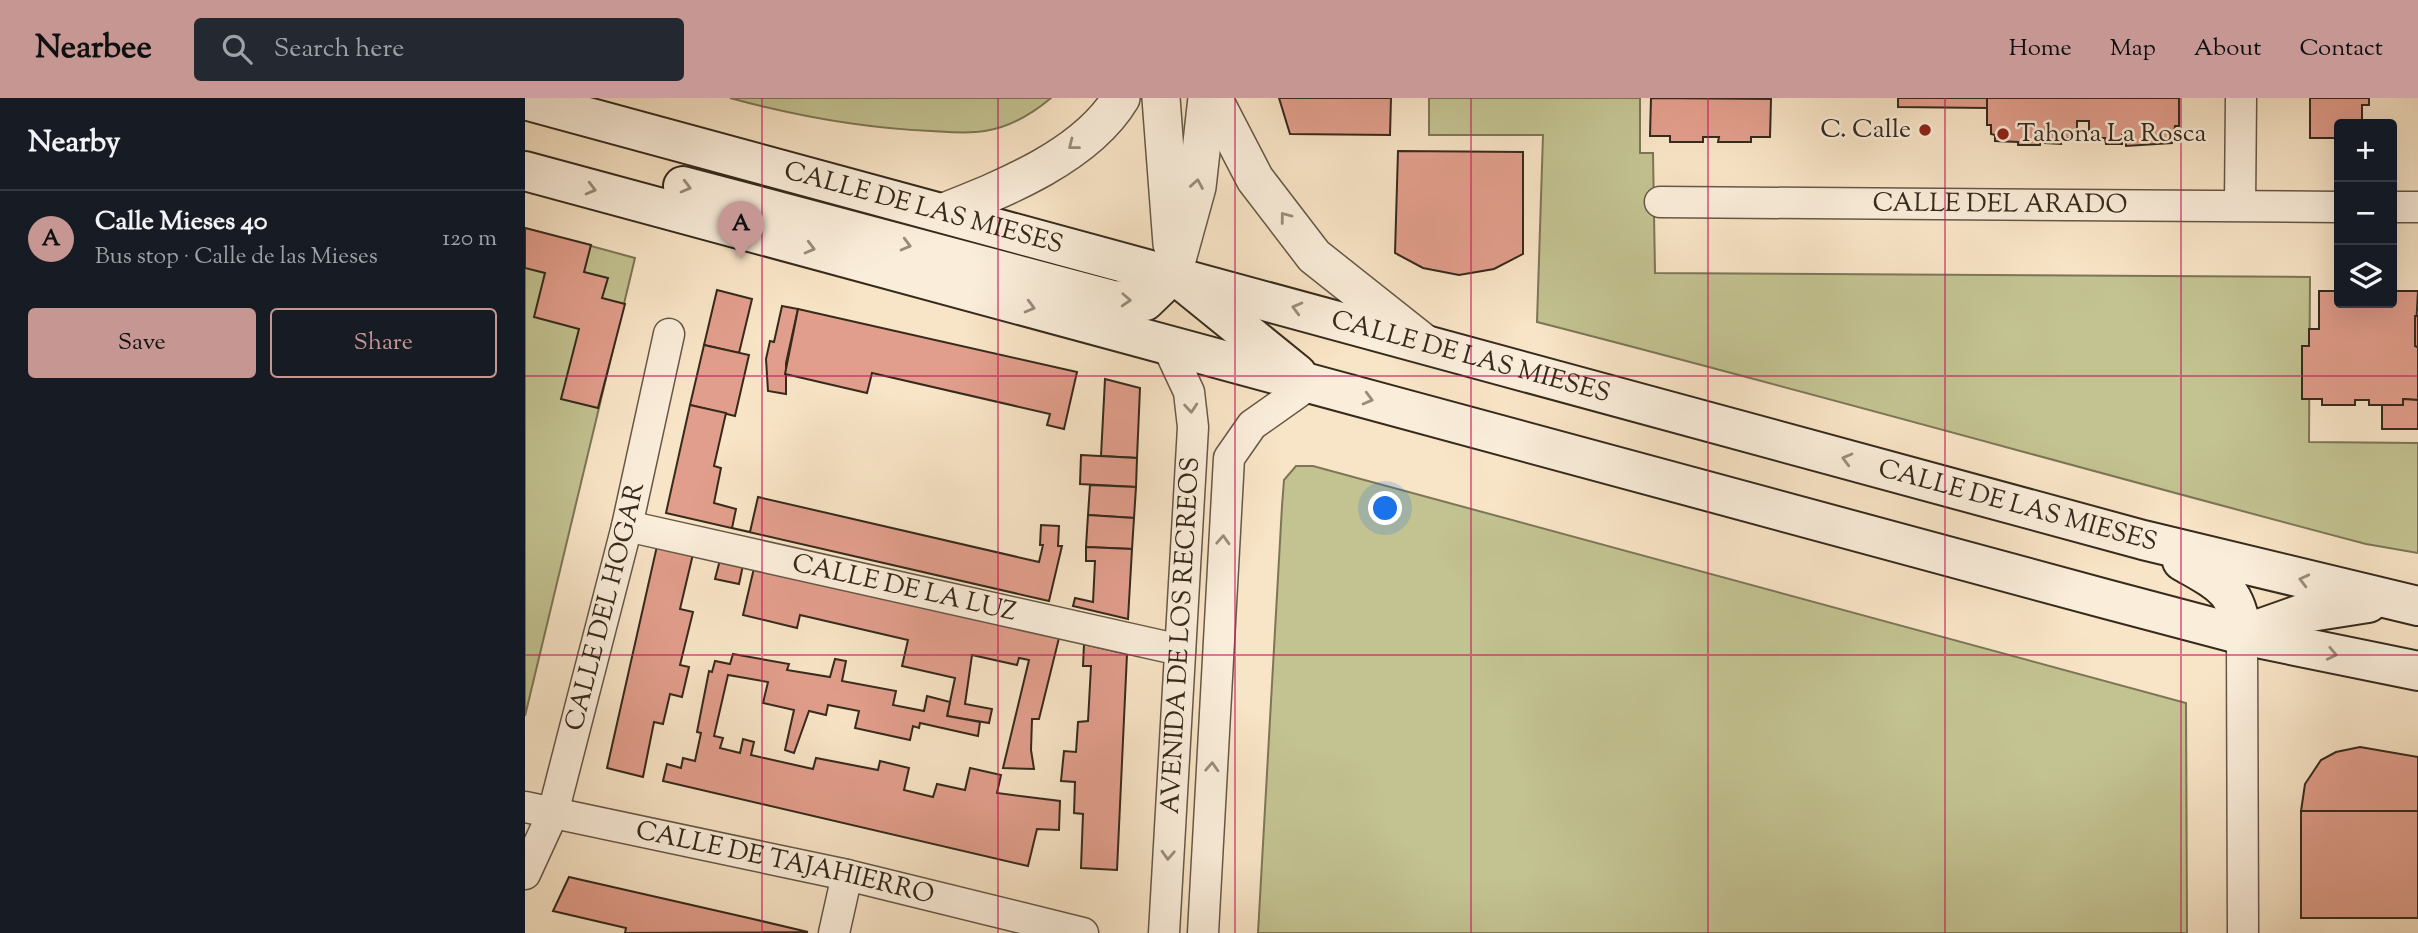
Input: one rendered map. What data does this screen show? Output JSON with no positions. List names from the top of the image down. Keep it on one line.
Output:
{"streets":{"main road":["CALLE DE LAS MIESES"],"street":["CALLE DEL ARADO","CALLE DE LA LUZ","CALLE DEL HOGAR","AVENIDA DE LOS RECREOS","CALLE DE TAJAHIERRO"]},"crossings":[["CALLE DE LA LUZ","CALLE DEL HOGAR"],["CALLE DE LA LUZ","AVENIDA DE LOS RECREOS"],["CALLE DEL HOGAR","CALLE DE TAJAHIERRO"]],"places":["C. Calle","Tahona La Rosca"],"page":{"header":"Nearbee","search":"Search here","nav":["Home","Map","About","Contact"],"heading":"Nearby","map_buttons":["+","−"],"list":[{"mark":"A","name":"Calle Mieses 40","note":"Bus stop · Calle de las Mieses","value":"120 m"}],"pins":"A","buttons":["Save","Share"]}}
